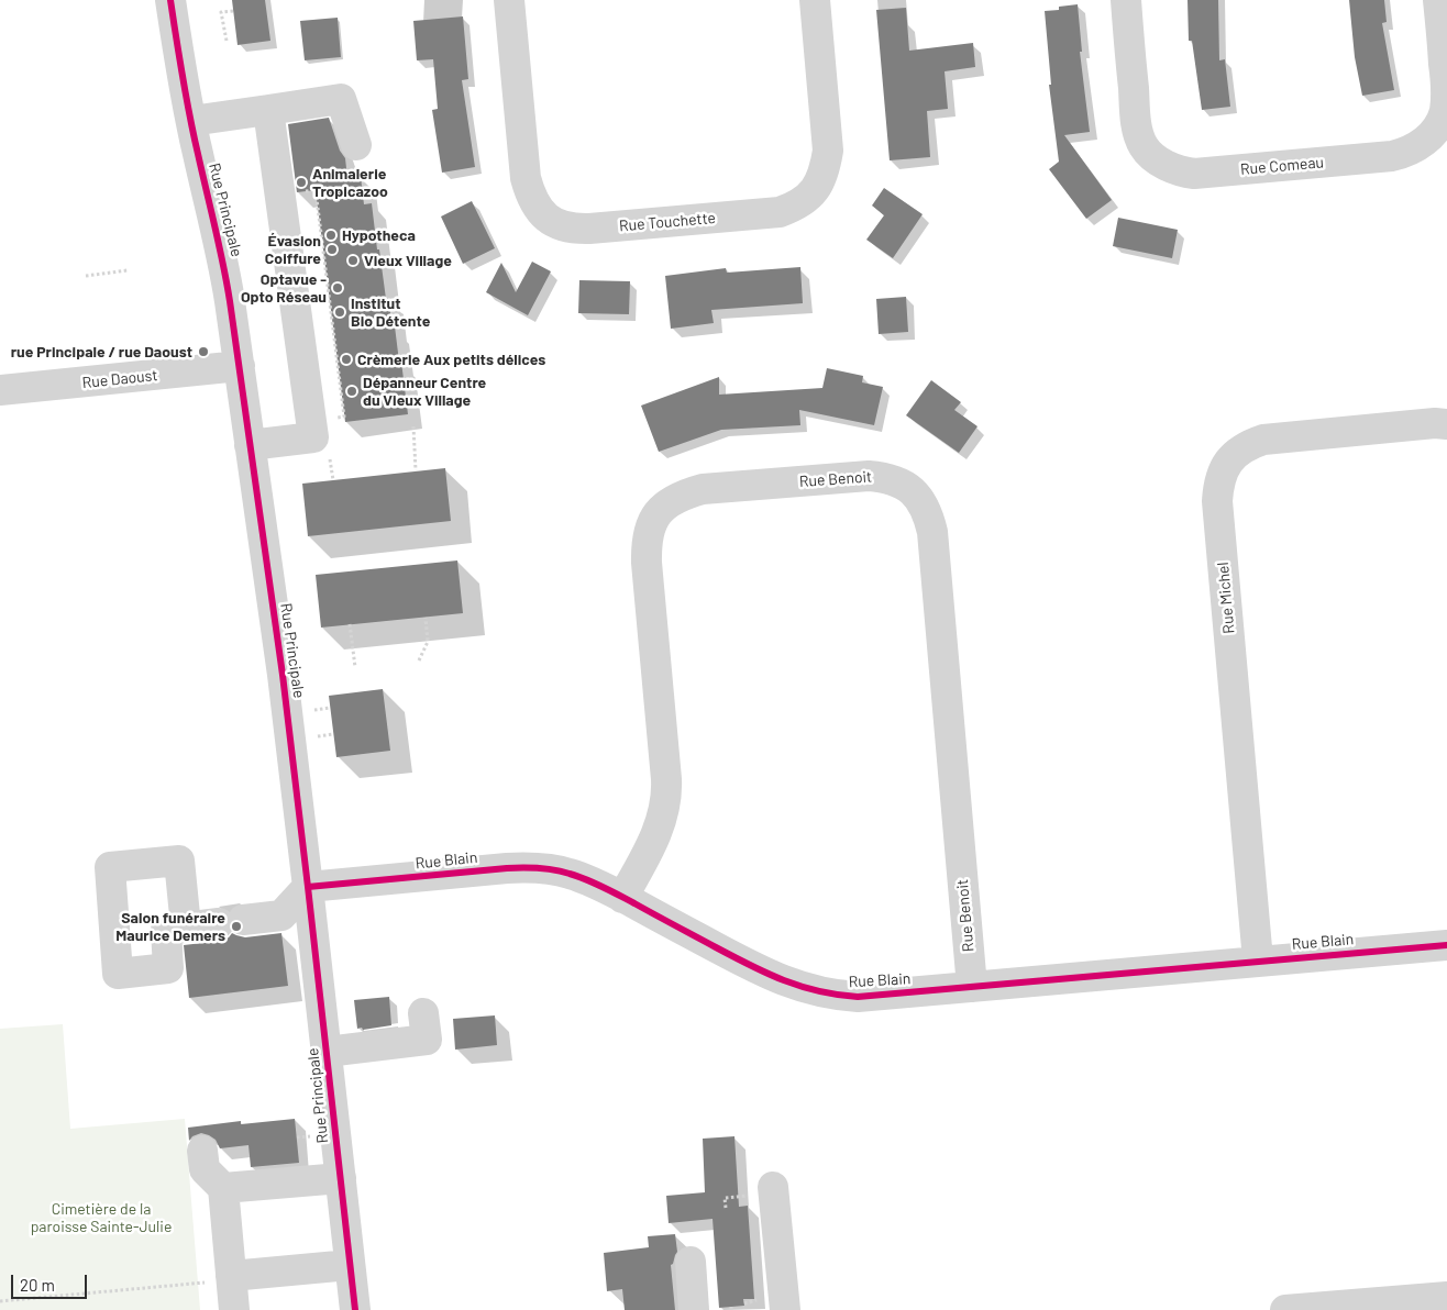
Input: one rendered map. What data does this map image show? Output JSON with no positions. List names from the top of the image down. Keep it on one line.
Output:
{"streets":{"street":["Rue Comeau","Rue Principale","Rue Touchette","Rue Daoust","Rue Benoit","Rue Michel","Rue Blain"]},"crossings":[["Rue Principale","Rue Daoust"],["Rue Principale","Rue Blain"],["Rue Benoit","Rue Blain"],["Rue Michel","Rue Blain"]],"parks":["Cimetière de la paroisse Sainte-Julie"],"places":["Animalerie Tropicazoo","Hypotheca","Évasion Coiffure","Vieux Village","Optavue - Opto Réseau","Institut Bio Détente","rue Principale / rue Daoust","Crèmerie Aux petits délices","Dépanneur Centre du Vieux Village","Salon funéraire Maurice Demers"],"scale_bar":"20 m"}
